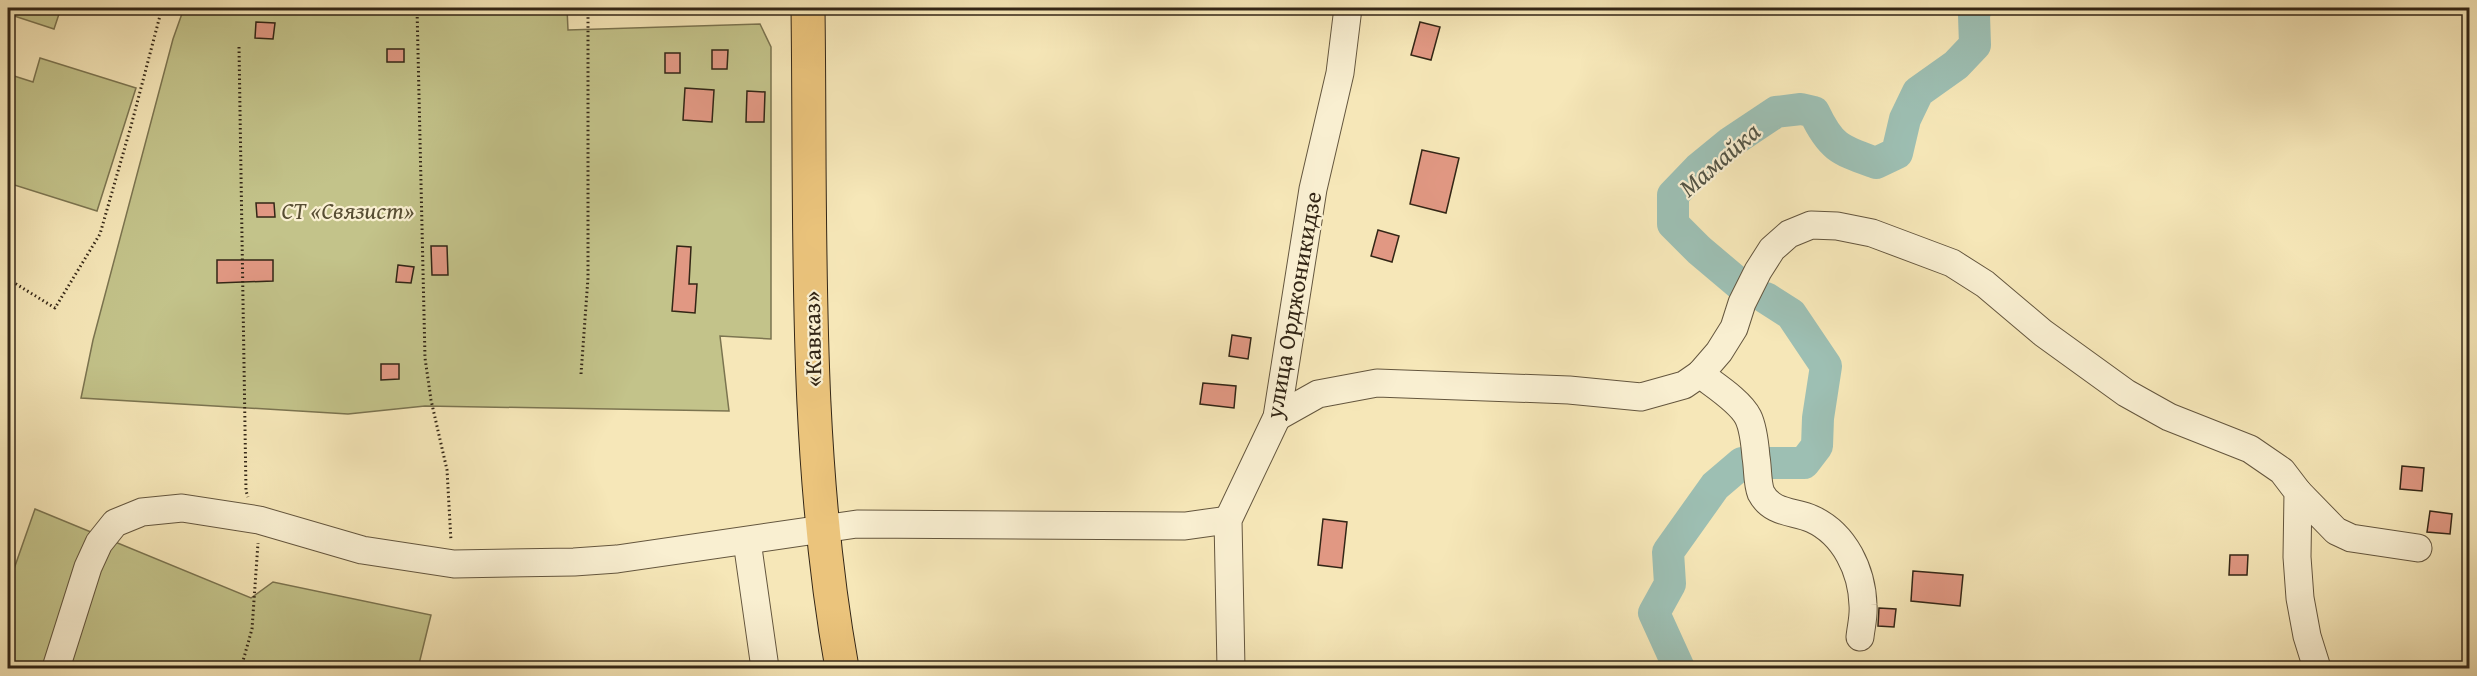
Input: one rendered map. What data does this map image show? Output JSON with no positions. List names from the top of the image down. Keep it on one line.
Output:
{"streets":{"highway":["«Кавказ»"],"street":["улица Орджоникидзе"]},"water":["Мамайка"],"parks":["СТ «Связист»"]}
